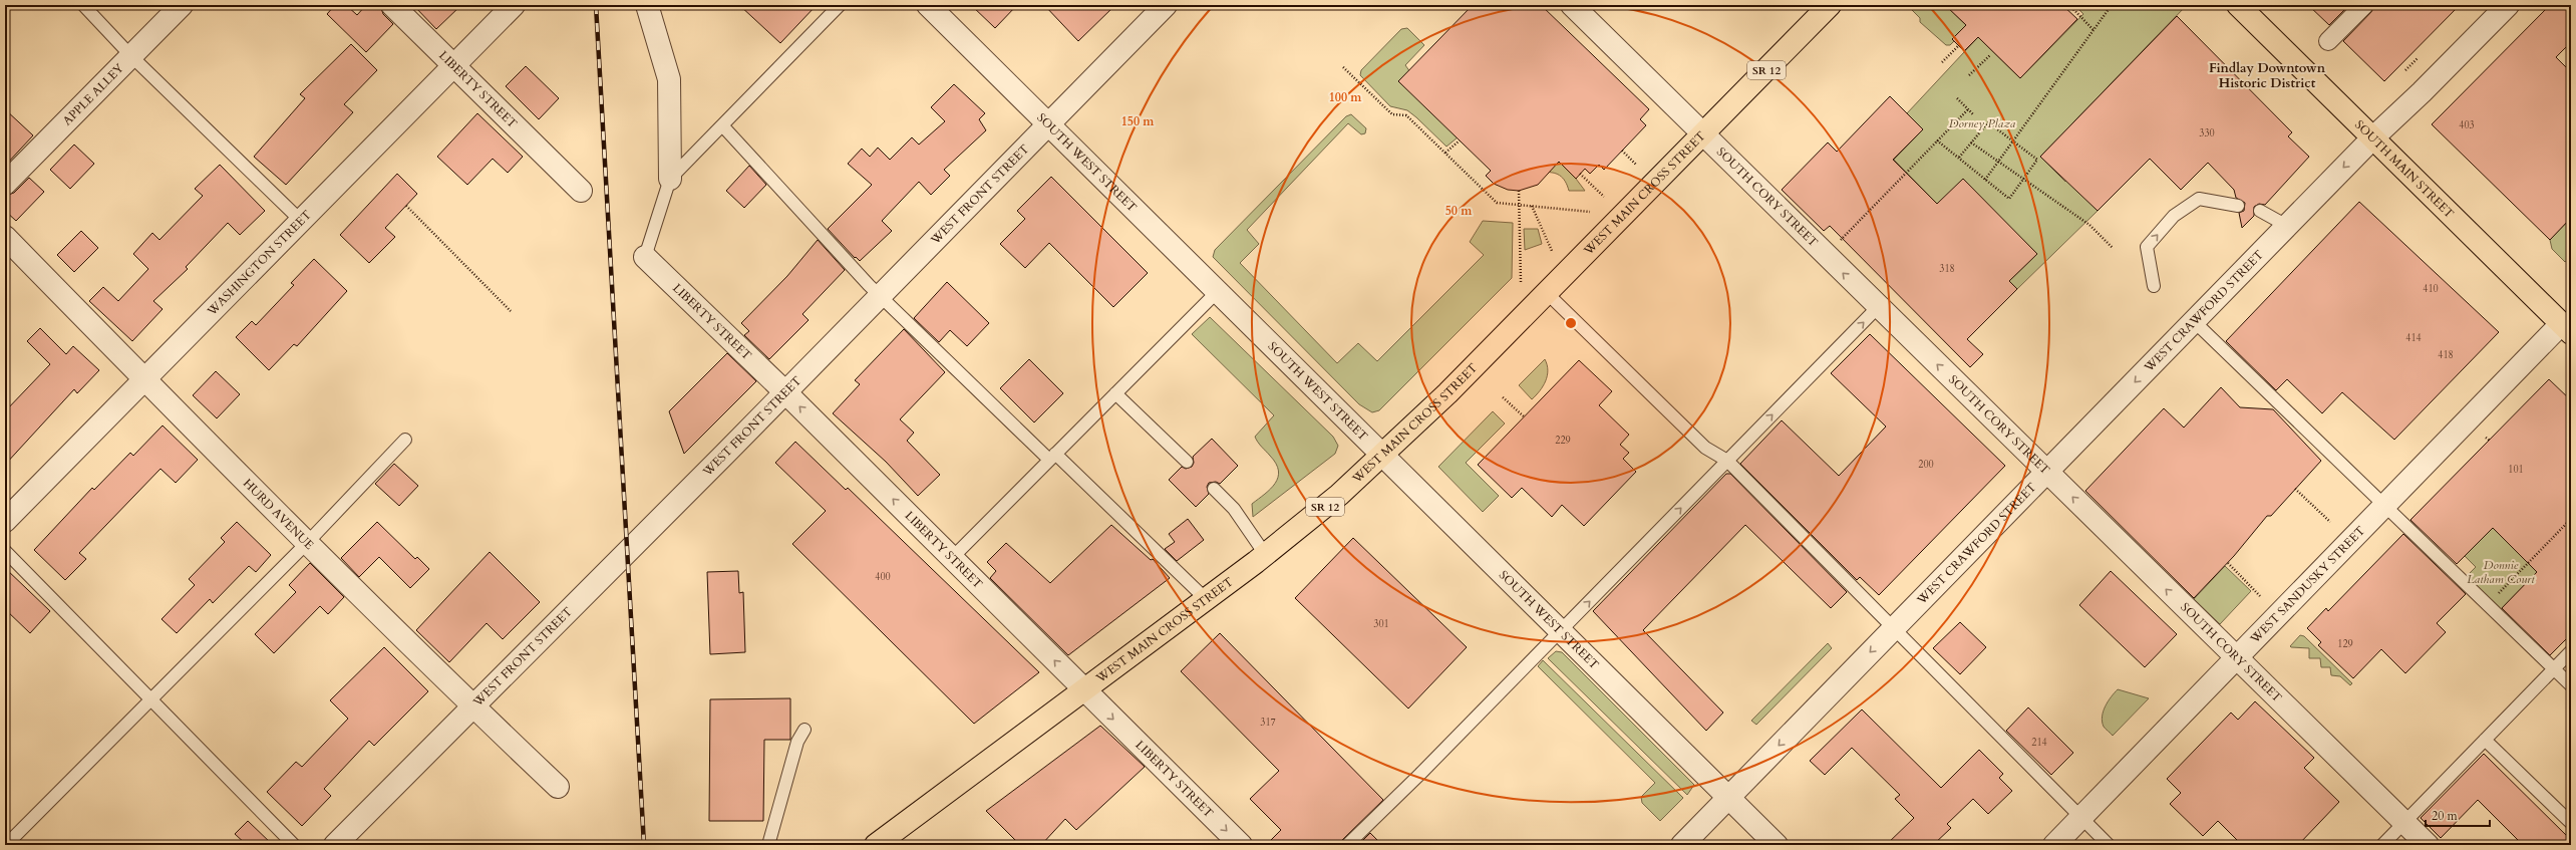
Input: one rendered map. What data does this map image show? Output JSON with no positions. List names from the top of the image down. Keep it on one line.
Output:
{"streets":{"main road":["SR 12","SOUTH MAIN STREET","WEST MAIN CROSS STREET"],"street":["LIBERTY STREET","APPLE ALLEY","SOUTH WEST STREET","WEST FRONT STREET","SOUTH CORY STREET","WASHINGTON STREET","WEST CRAWFORD STREET","HURD AVENUE","WEST SANDUSKY STREET"]},"crossings":[["LIBERTY STREET","WEST FRONT STREET"],["LIBERTY STREET","WEST MAIN CROSS STREET"],["LIBERTY STREET","WASHINGTON STREET"],["SOUTH WEST STREET","WEST FRONT STREET"],["SOUTH WEST STREET","WEST MAIN CROSS STREET"],["SOUTH WEST STREET","WEST CRAWFORD STREET"],["SOUTH MAIN STREET","WEST CRAWFORD STREET"],["SOUTH MAIN STREET","WEST SANDUSKY STREET"],["WEST FRONT STREET","HURD AVENUE"],["WEST MAIN CROSS STREET","SOUTH CORY STREET"],["SOUTH CORY STREET","WEST CRAWFORD STREET"],["SOUTH CORY STREET","WEST SANDUSKY STREET"],["WASHINGTON STREET","HURD AVENUE"]],"one_way":["SOUTH CORY STREET","WEST CRAWFORD STREET"],"districts":["Findlay Downtown Historic District"],"parks":["Dorney Plaza","Donnie Latham Court"],"house_numbers":["403","330","318","410","414","418","229","200","101","400","301","129","317","214"],"scale_bar":"20 m","rings":["100 m","150 m","50 m"]}
